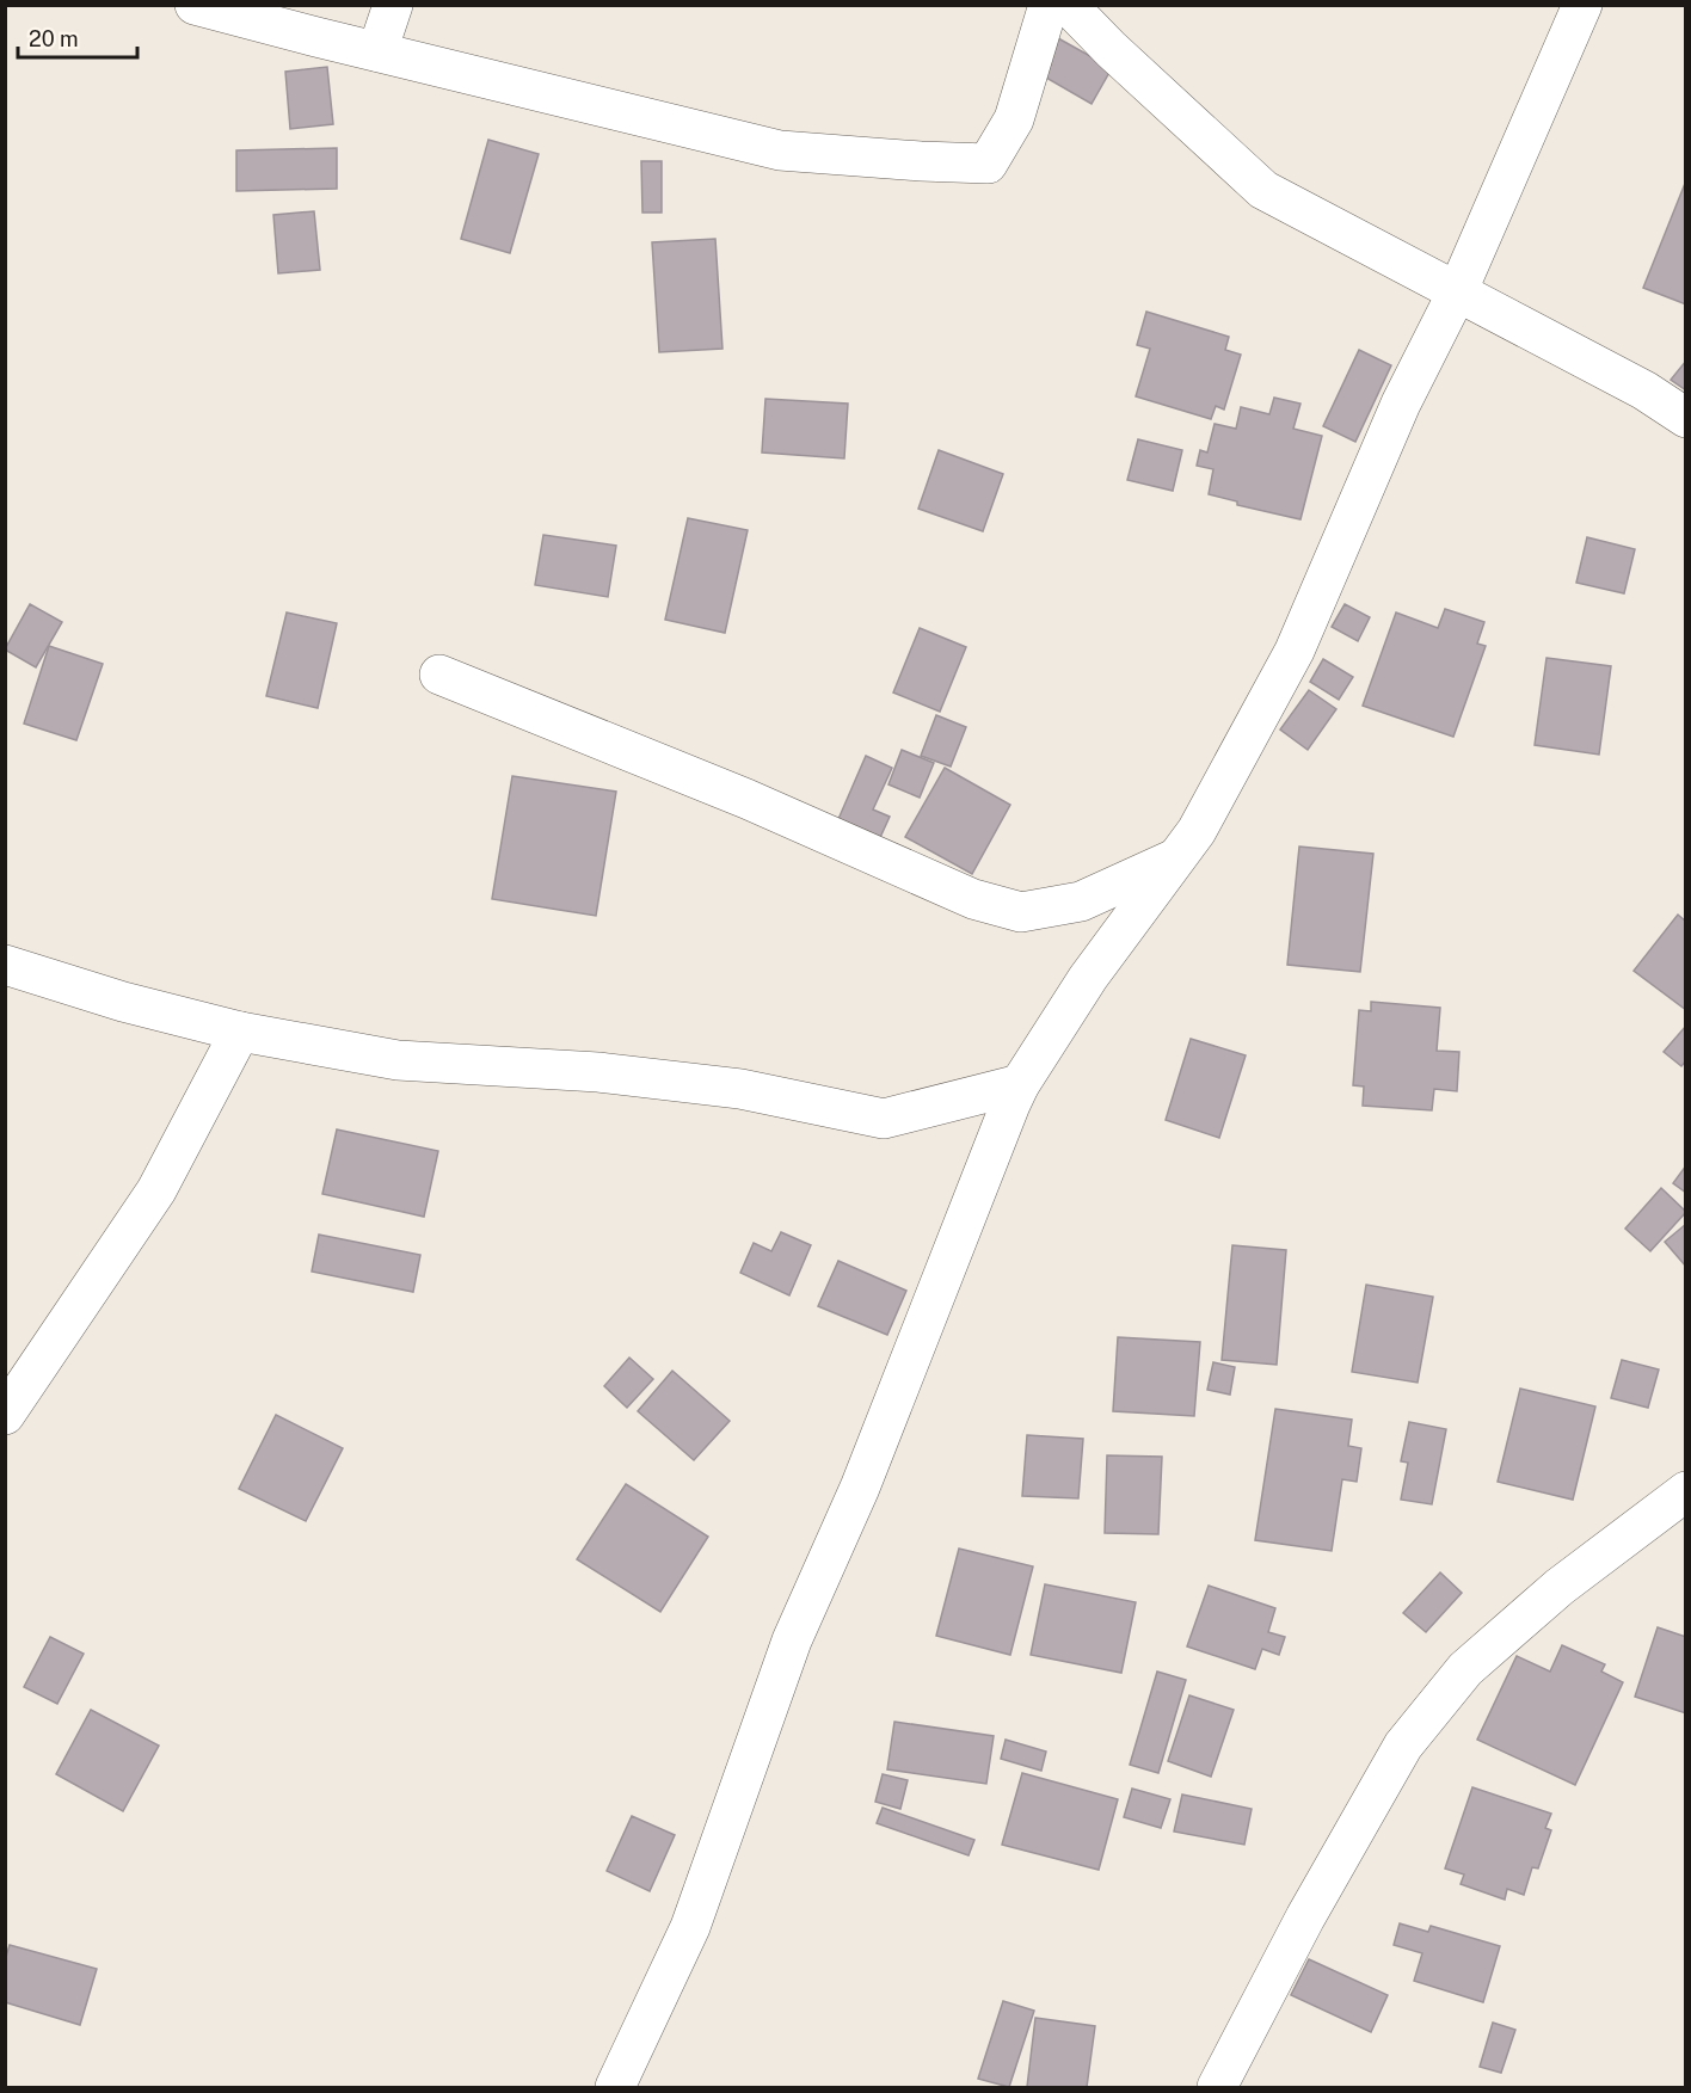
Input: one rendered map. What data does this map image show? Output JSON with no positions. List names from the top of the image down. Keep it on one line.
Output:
{"scale_bar":"20 m"}
